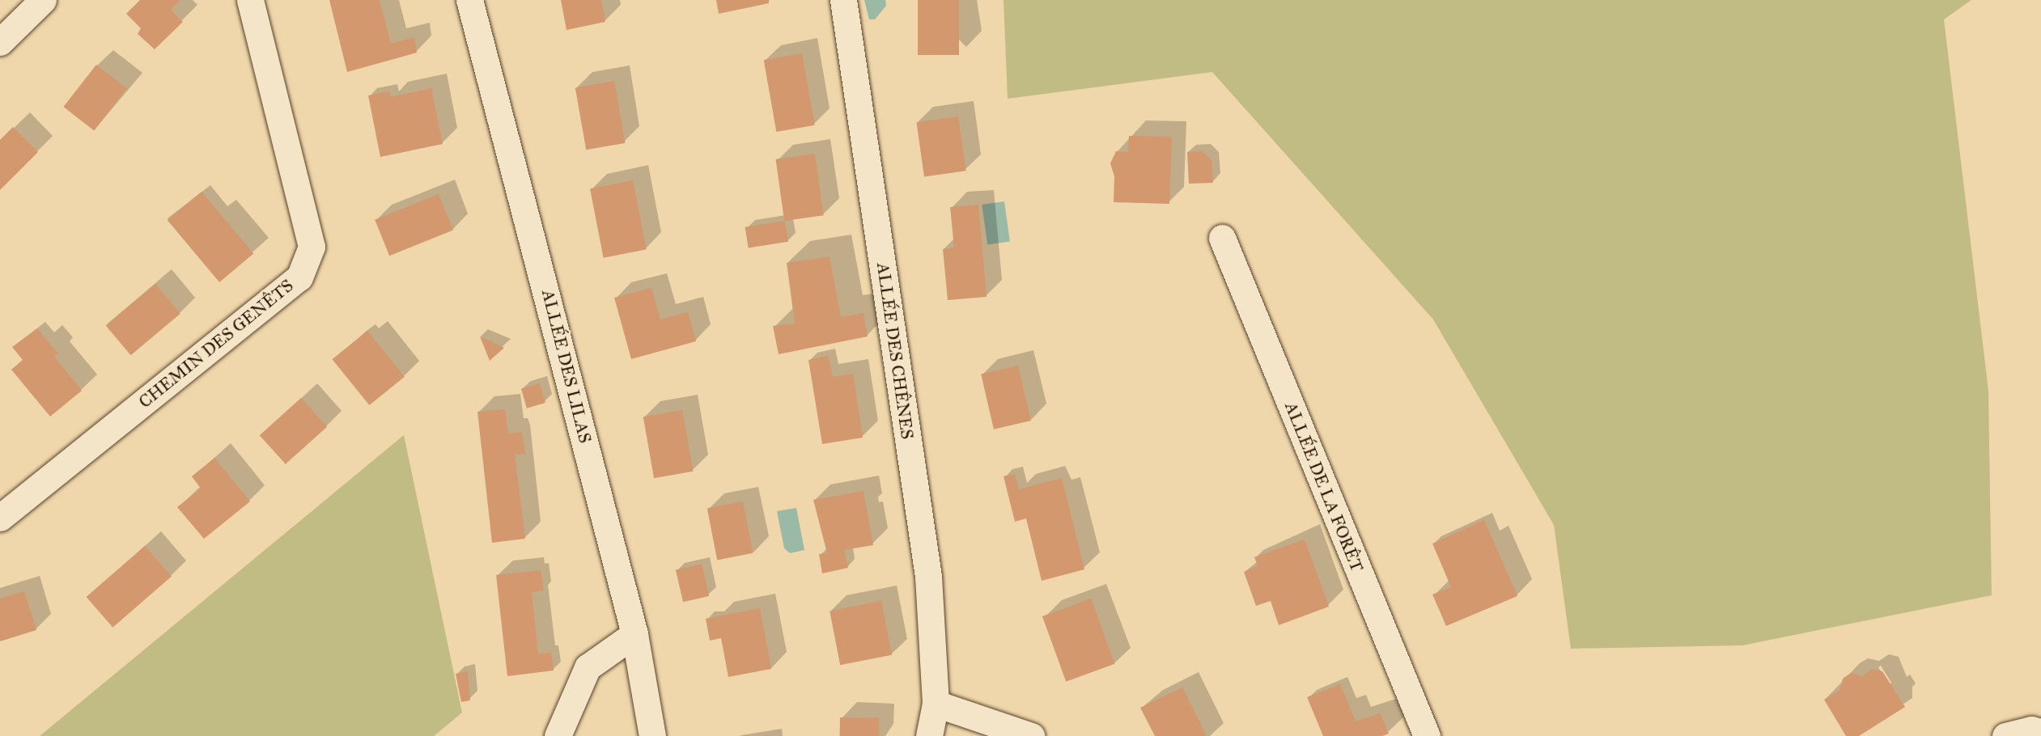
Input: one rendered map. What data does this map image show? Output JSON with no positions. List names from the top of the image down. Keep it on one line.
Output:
{"streets":{"street":["CHEMIN DES GENÊTS","ALLÉE DES CHÊNES","ALLÉE DES LILAS","ALLÉE DE LA FORÊT"]}}
